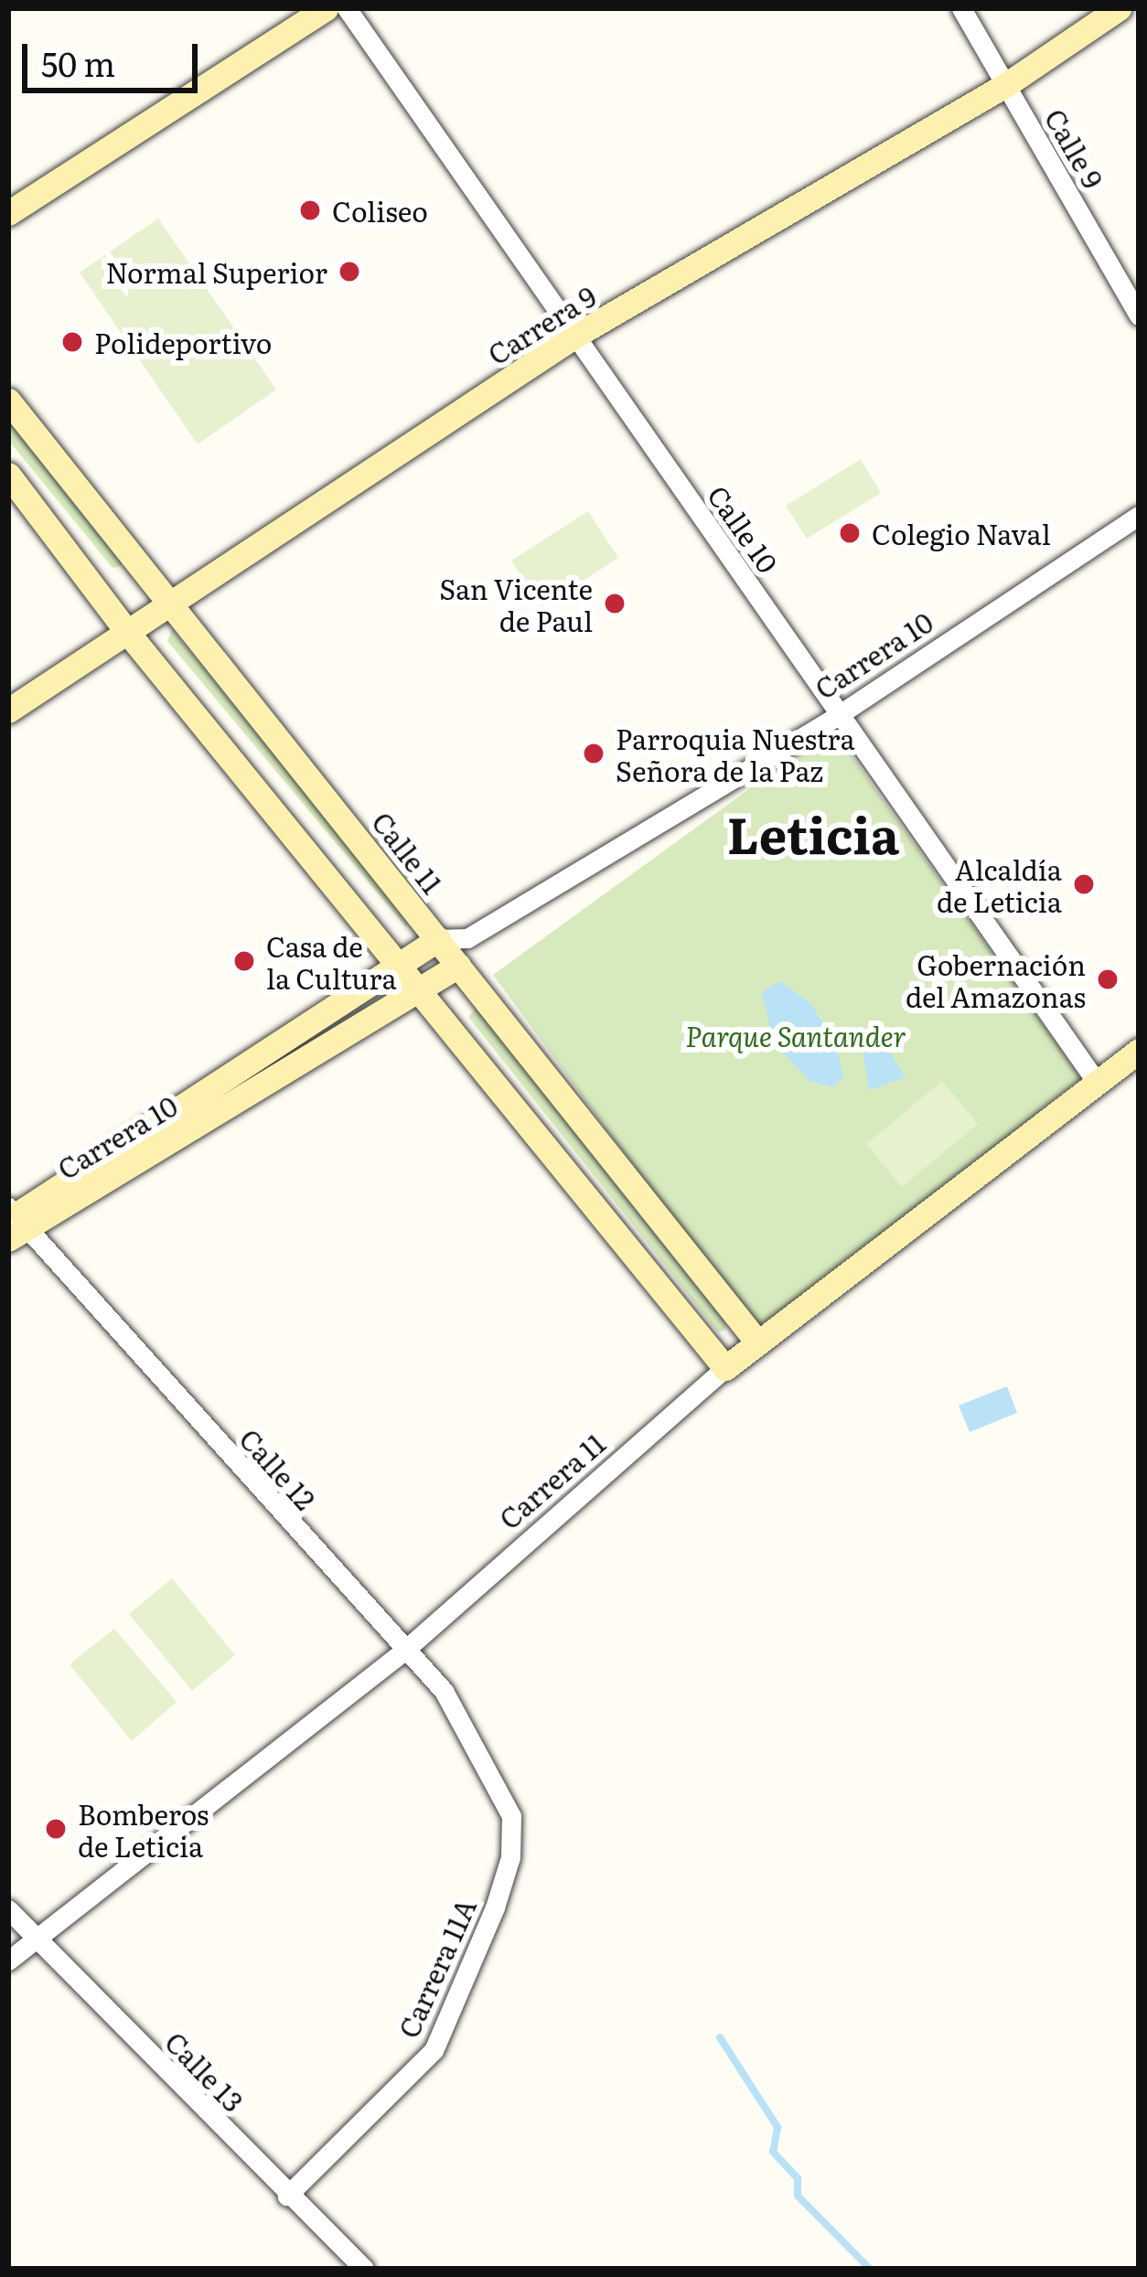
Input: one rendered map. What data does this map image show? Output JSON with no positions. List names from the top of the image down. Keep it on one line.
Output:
{"streets":{"street":["Calle 9","Carrera 9","Calle 10","Carrera 10","Calle 11","Calle 12","Carrera 11","Carrera 11A","Calle 13"]},"crossings":[["Calle 9","Carrera 9"],["Carrera 9","Calle 10"],["Carrera 9","Calle 11"],["Calle 10","Carrera 10"],["Calle 10","Carrera 11"],["Carrera 10","Calle 11"],["Carrera 10","Calle 12"],["Calle 11","Carrera 11"],["Calle 12","Carrera 11"],["Calle 12","Carrera 11A"],["Carrera 11","Calle 13"],["Carrera 11A","Calle 13"]],"districts":["Leticia"],"parks":["Parque Santander"],"places":["Coliseo","Normal Superior","Polideportivo","Colegio Naval","San Vicente de Paul","Parroquia Nuestra Señora de la Paz","Alcaldía de Leticia","Casa de la Cultura","Gobernación del Amazonas","Bomberos de Leticia"],"scale_bar":"50 m"}
